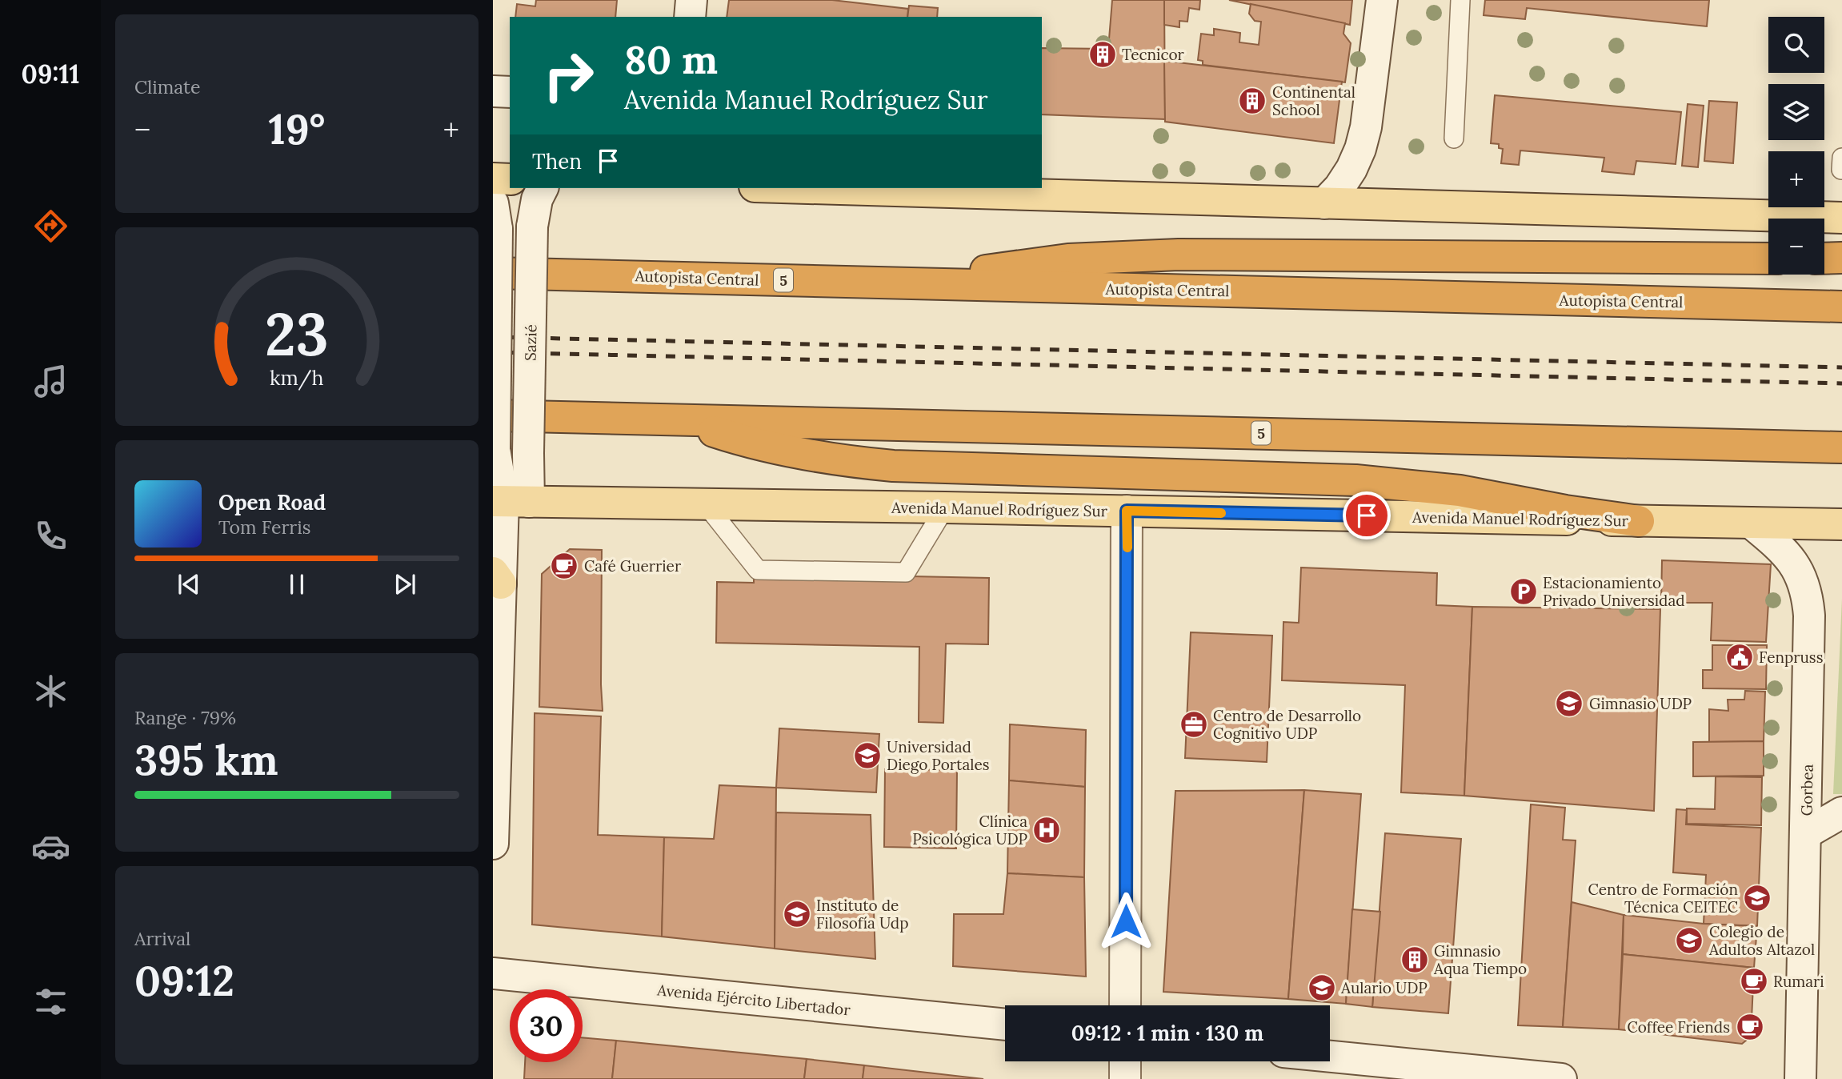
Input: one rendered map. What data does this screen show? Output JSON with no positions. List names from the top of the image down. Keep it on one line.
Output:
{"streets":{"highway":["Autopista Central","5"],"main road":["Avenida Manuel Rodríguez Sur"],"street":["Sazié","Gorbea","Avenida Ejército Libertador"]},"crossings":[["Sazié","Avenida Manuel Rodríguez Sur"],["Avenida Manuel Rodríguez Sur","Gorbea"]],"places":{"building":["Tecnicor","Continental School","Gimnasio Aqua Tiempo"],"cafe":["Café Guerrier","Rumari","Coffee Friends"],"parking":["Estacionamiento Privado Universidad"],"public building":["Fenpruss"],"school or university":["Gimnasio UDP","Universidad Diego Portales","Centro de Formación Técnica CEITEC","Instituto de Filosofía Udp","Colegio de Adultos Altazol","Aulario UDP"],"office":["Centro de Desarrollo Cognitivo UDP"],"hospital":["Clínica Psicológica UDP"]},"page":{"tabs":"09:11","tile":["Climate",["Range · 79%","395 km"],["Arrival","09:12"]],"map_buttons":["+","−"],"turn":["80 m","Avenida Manuel Rodríguez Sur"],"heat":["−","19°","+"],"then":"Then","song":["Open Road","Tom Ferris"],"limit":"30","trip":"09:12 · 1 min · 130 m","gauge":["23","km/h"]}}
